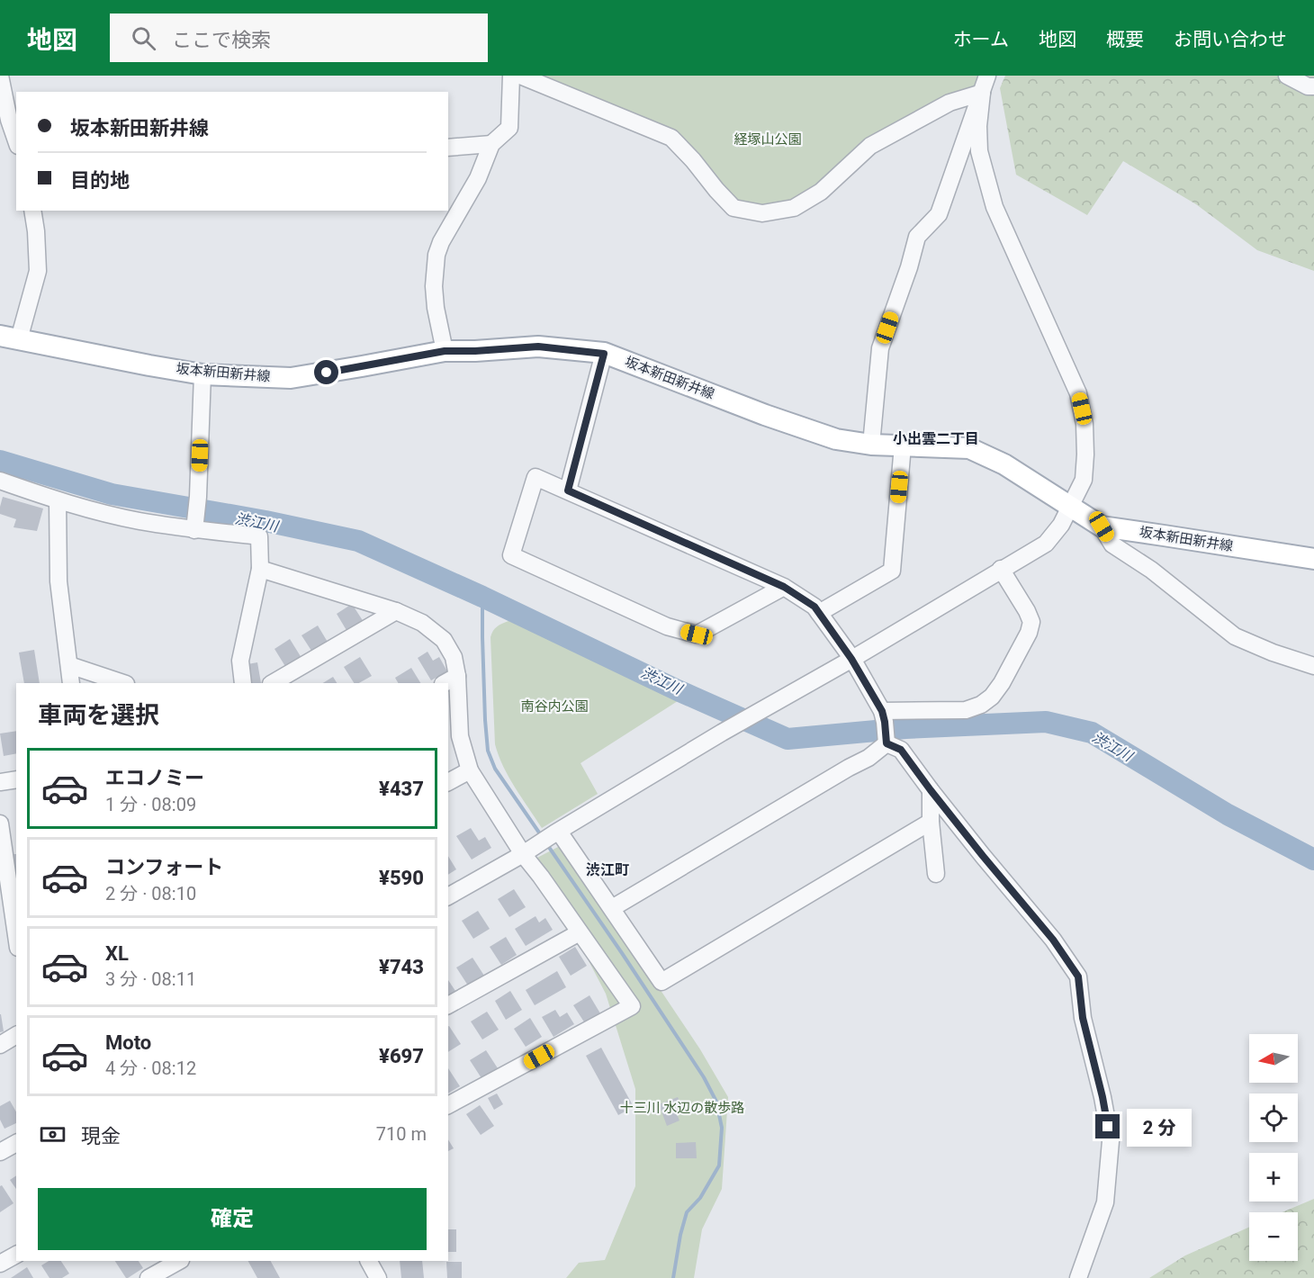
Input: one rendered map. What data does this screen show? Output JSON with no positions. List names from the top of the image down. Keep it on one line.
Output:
{"streets":{"main road":["坂本新田新井線"]},"districts":["小出雲二丁目","渋江町"],"water":["渋江川"],"parks":["経塚山公園","南谷内公園","十三川 水辺の散歩路"],"north":"left","page":{"header":"地図","search":"ここで検索","nav":["ホーム","地図","概要","お問い合わせ"],"banner":["坂本新田新井線","目的地"],"heading":"車両を選択","list":[{"name":"エコノミー","note":"1 分 · 08:09","value":"¥437"},{"name":"コンフォート","note":"2 分 · 08:10","value":"¥590"},{"name":"XL","note":"3 分 · 08:11","value":"¥743"},{"name":"Moto","note":"4 分 · 08:12","value":"¥697"}],"map_buttons":["+","−"],"pay":["現金","710 m"],"bubble":"2 分","buttons":"確定"}}
